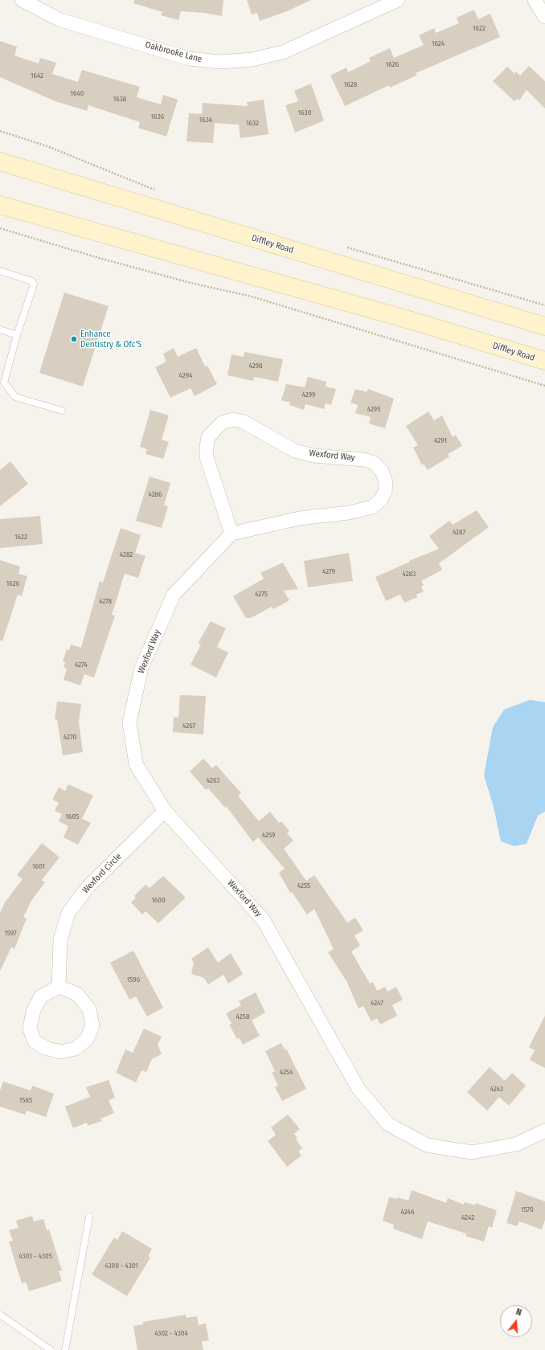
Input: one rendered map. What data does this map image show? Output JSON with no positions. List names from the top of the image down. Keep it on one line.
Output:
{"streets":{"main road":["Diffley Road"],"street":["Oakbrooke Lane","Wexford Way","Wexford Circle"]},"crossings":[["Wexford Way","Wexford Circle"]],"places":["Enhance Dentistry & Ofc'S"],"house_numbers":["1622","1624","1626","1642","1628","1640","1638","1630","1636","1634","1632","4298","4294","4299","4295","4291","4286","4287","1622","4282","4279","4283","1626","4275","4278","4274","4267","4270","4263","1605","4259","1601","4255","1600","1597","1596","4247","4258","4254","4243","1585","1570","4246","4242","4303 - 4305","4300 - 4301","4302 - 4304"],"north":"top"}
